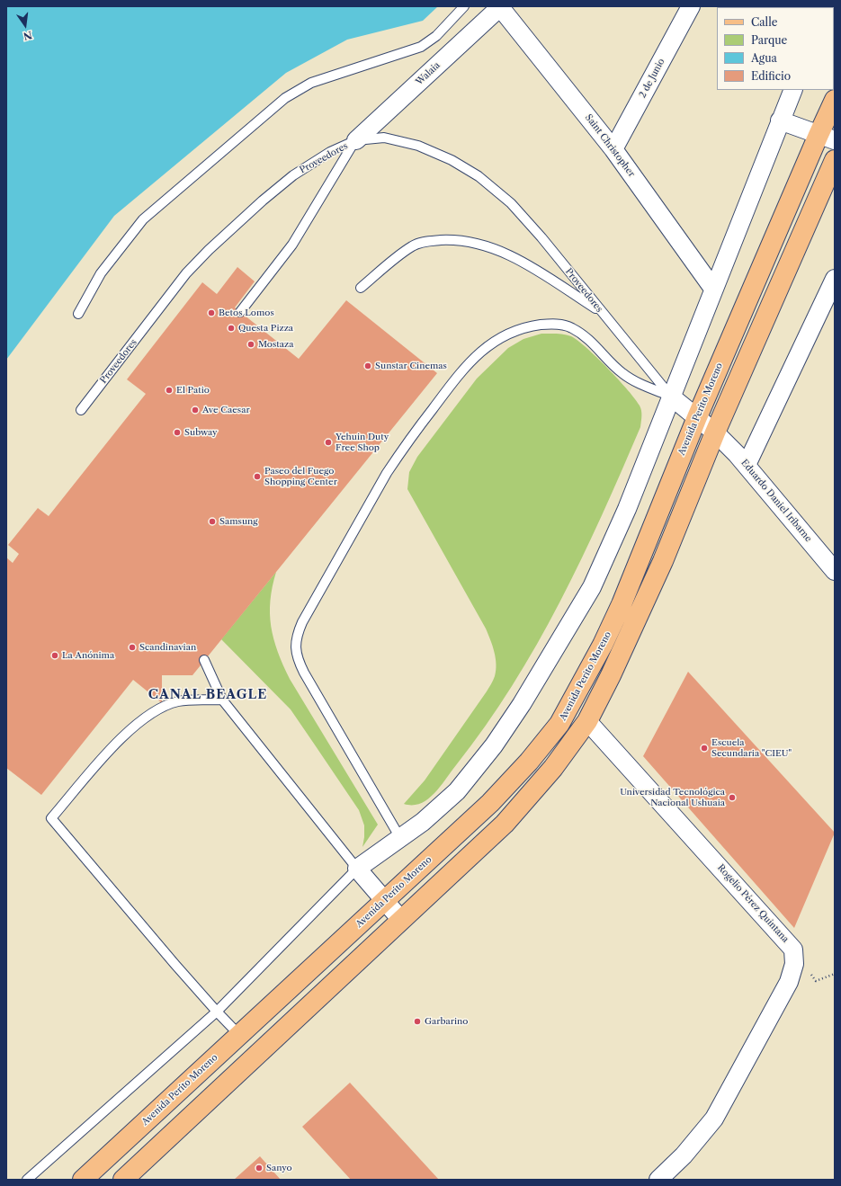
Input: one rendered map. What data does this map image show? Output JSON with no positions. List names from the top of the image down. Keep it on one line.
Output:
{"streets":{"main road":["Avenida Perito Moreno"],"street":["Walaia","2 de Junio","Saint Christopher","Eduardo Daniel Iribarne","Rogelio Pérez Quintana"],"lane":["Proveedores"]},"crossings":[["Walaia","Saint Christopher"],["Walaia","Proveedores"],["2 de Junio","Saint Christopher"],["Proveedores","Eduardo Daniel Iribarne"],["Avenida Perito Moreno","Eduardo Daniel Iribarne"]],"districts":["CANAL BEAGLE"],"places":["Betos Lomos","Questa Pizza","Mostaza","Sunstar Cinemas","El Patio","Ave Caesar","Subway","Yehuin Duty Free Shop","Paseo del Fuego Shopping Center","Samsung","Scandinavian","La Anónima","Escuela Secundaria \"CIEU\"","Universidad Tecnológica Nacional Ushuaia","Garbarino","Sanyo"],"legend":["Calle","Parque","Agua","Edificio"],"north":"bottom"}
